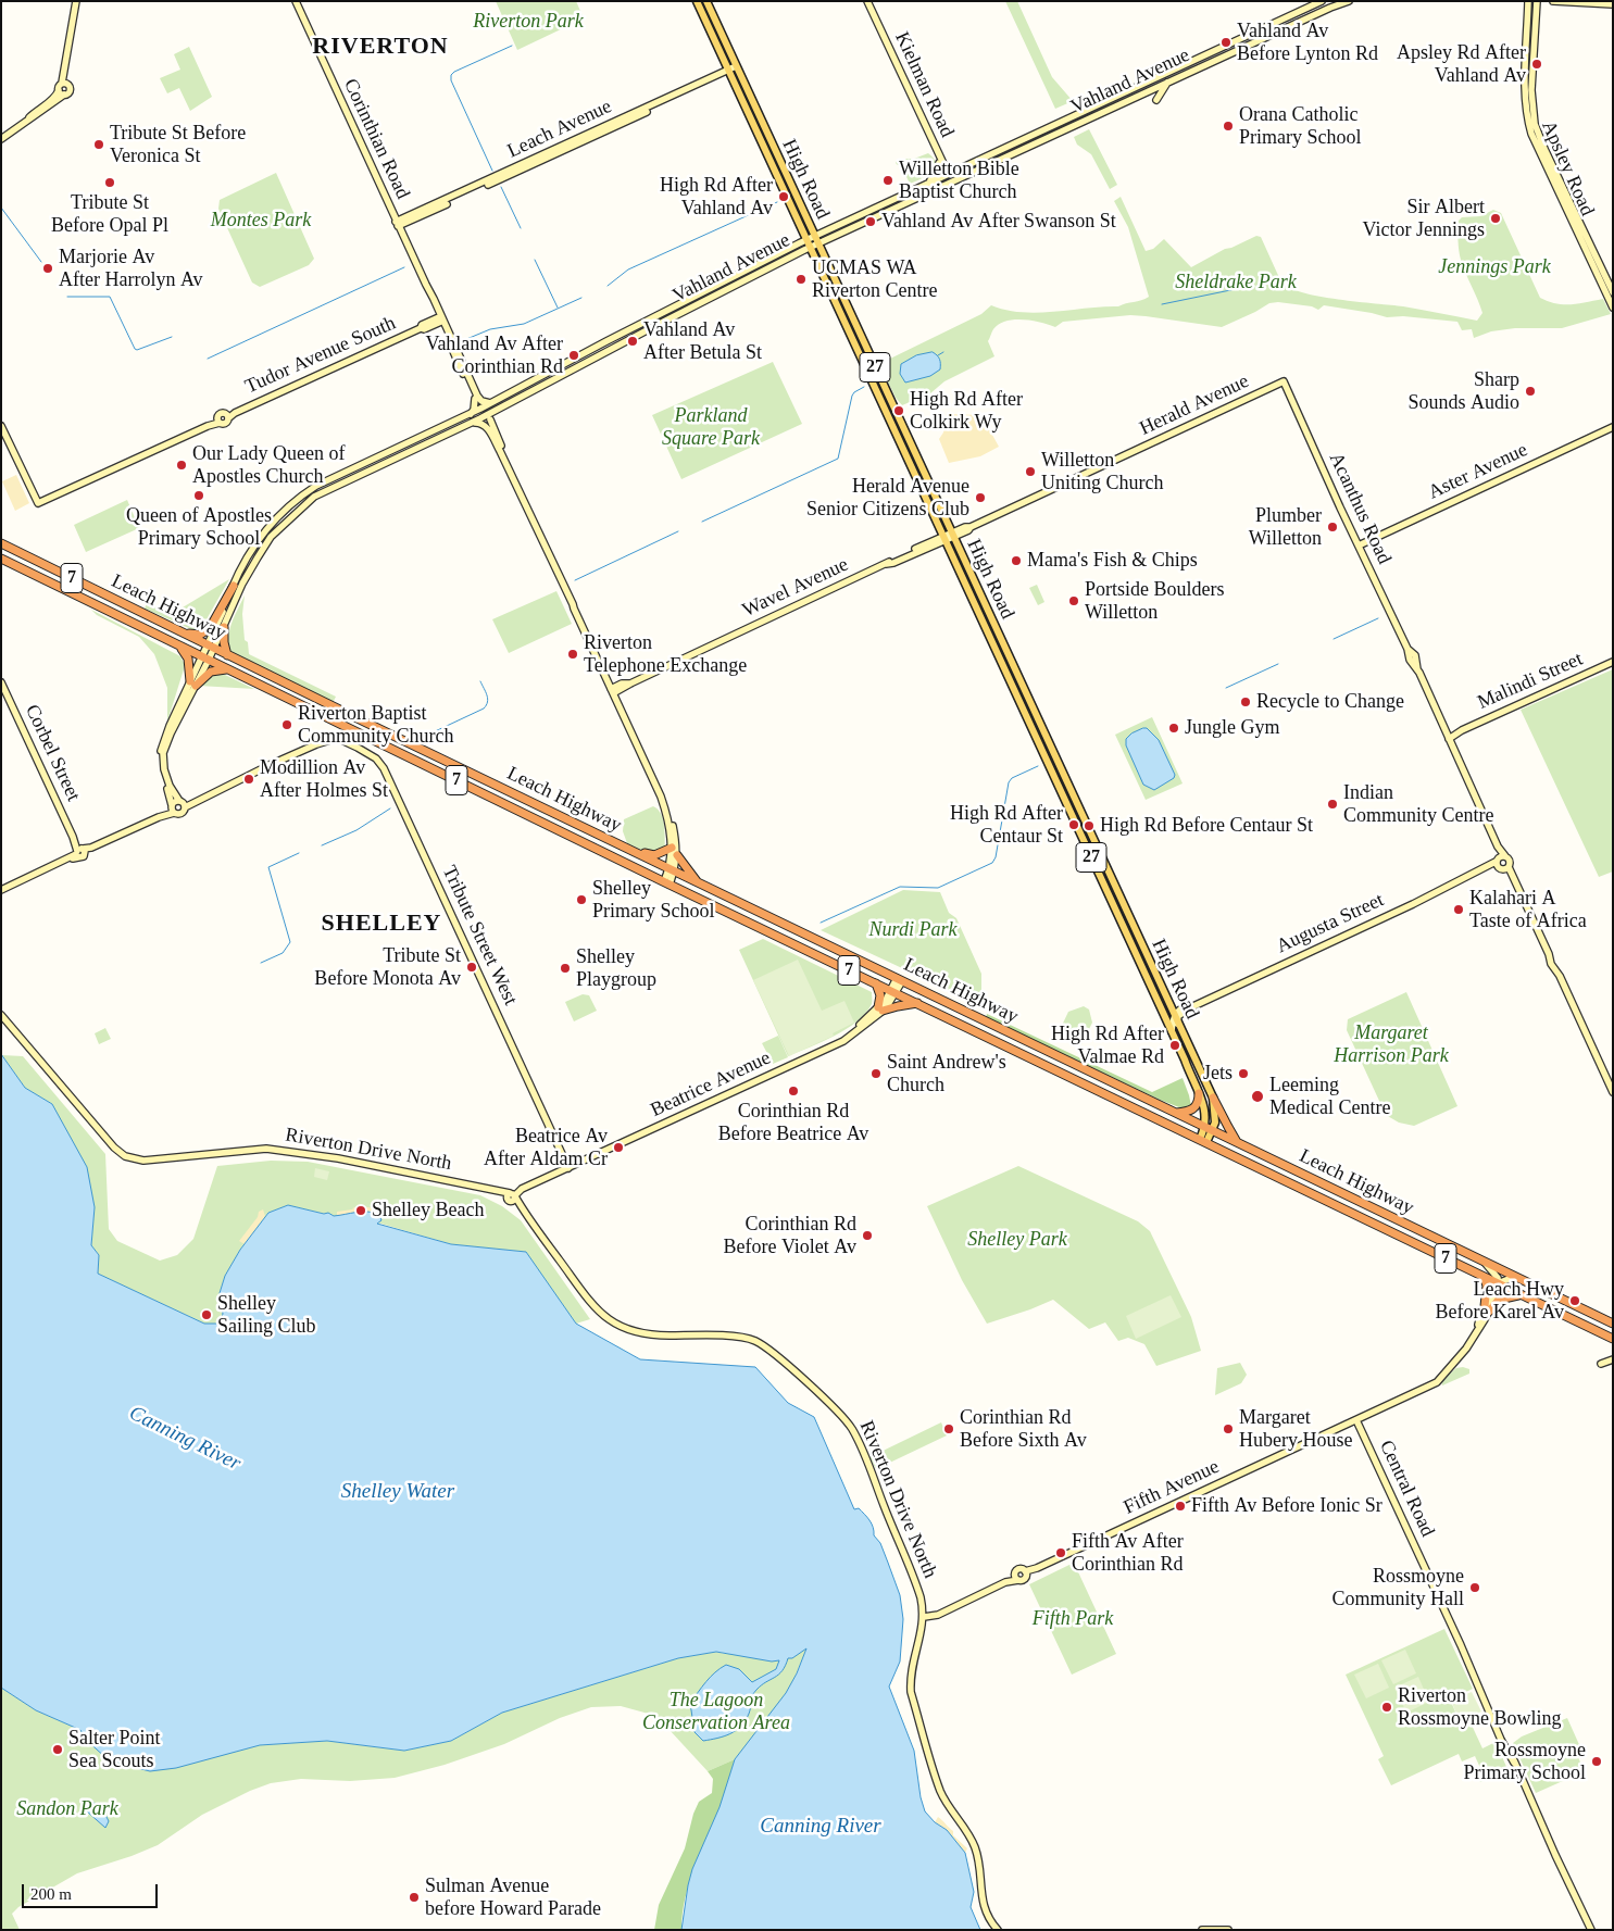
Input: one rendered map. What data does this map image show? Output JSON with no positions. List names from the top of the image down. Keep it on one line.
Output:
{"streets":{"highway":["27","7","Leach Highway"],"main road":["High Road"],"street":["Vahland Avenue","Kielman Road","Leach Avenue","Corinthian Road","Apsley Road","Tudor Avenue South","Herald Avenue","Aster Avenue","Acanthus Road","Wavel Avenue","Malindi Street","Corbel Street","Augusta Street","Tribute Street West","Beatrice Avenue","Riverton Drive North","Fifth Avenue","Central Road"]},"crossings":[["Vahland Avenue","Kielman Road"],["Vahland Avenue","Corinthian Road"],["Vahland Avenue","High Road"],["Vahland Avenue","Leach Highway"],["Leach Avenue","Corinthian Road"],["Leach Avenue","High Road"],["Corinthian Road","Tudor Avenue South"],["High Road","27"],["High Road","Herald Avenue"],["High Road","Wavel Avenue"],["High Road","Leach Highway"],["High Road","Augusta Street"],["27","Leach Highway"],["Herald Avenue","Acanthus Road"],["Herald Avenue","Wavel Avenue"],["Aster Avenue","Acanthus Road"],["Acanthus Road","Malindi Street"],["Acanthus Road","Augusta Street"],["Leach Highway","Beatrice Avenue"],["Leach Highway","Fifth Avenue"],["Tribute Street West","Beatrice Avenue"],["Beatrice Avenue","Riverton Drive North"],["Fifth Avenue","Central Road"]],"districts":["RIVERTON","SHELLEY"],"water":["Canning River","Shelley Water"],"parks":["Riverton Park","Montes Park","Jennings Park","Sheldrake Park","Parkland Square Park","Nurdi Park","Margaret Harrison Park","Shelley Park","Fifth Park","The Lagoon Conservation Area","Sandon Park"],"places":["Vahland Av Before Lynton Rd","Apsley Rd After Vahland Av","Orana Catholic Primary School","Tribute St Before Veronica St","Willetton Bible Baptist Church","Tribute St Before Opal Pl","High Rd After Vahland Av","Sir Albert Victor Jennings","Vahland Av After Swanson St","Marjorie Av After Harrolyn Av","UCMAS WA Riverton Centre","Vahland Av After Betula St","Vahland Av After Corinthian Rd","Sharp Sounds Audio","High Rd After Colkirk Wy","Our Lady Queen of Apostles Church","Willetton Uniting Church","Queen of Apostles Primary School","Herald Avenue Senior Citizens Club","Plumber Willetton","Mama's Fish & Chips","Portside Boulders Willetton","Riverton Telephone Exchange","Recycle to Change","Riverton Baptist Community Church","Jungle Gym","Modillion Av After Holmes St","Indian Community Centre","High Rd After Centaur St","High Rd Before Centaur St","Shelley Primary School","Kalahari A Taste of Africa","Tribute St Before Monota Av","Shelley Playgroup","High Rd After Valmae Rd","Saint Andrew's Church","Jets","Corinthian Rd Before Beatrice Av","Leeming Medical Centre","Beatrice Av After Aldam Cr","Shelley Beach","Corinthian Rd Before Violet Av","Leach Hwy Before Karel Av","Shelley Sailing Club","Corinthian Rd Before Sixth Av","Margaret Hubery House","Fifth Av Before Ionic Sr","Fifth Av After Corinthian Rd","Rossmoyne Community Hall","Riverton Rossmoyne Bowling","Salter Point Sea Scouts","Rossmoyne Primary School","Sulman Avenue before Howard Parade"],"scale_bar":"200 m"}
